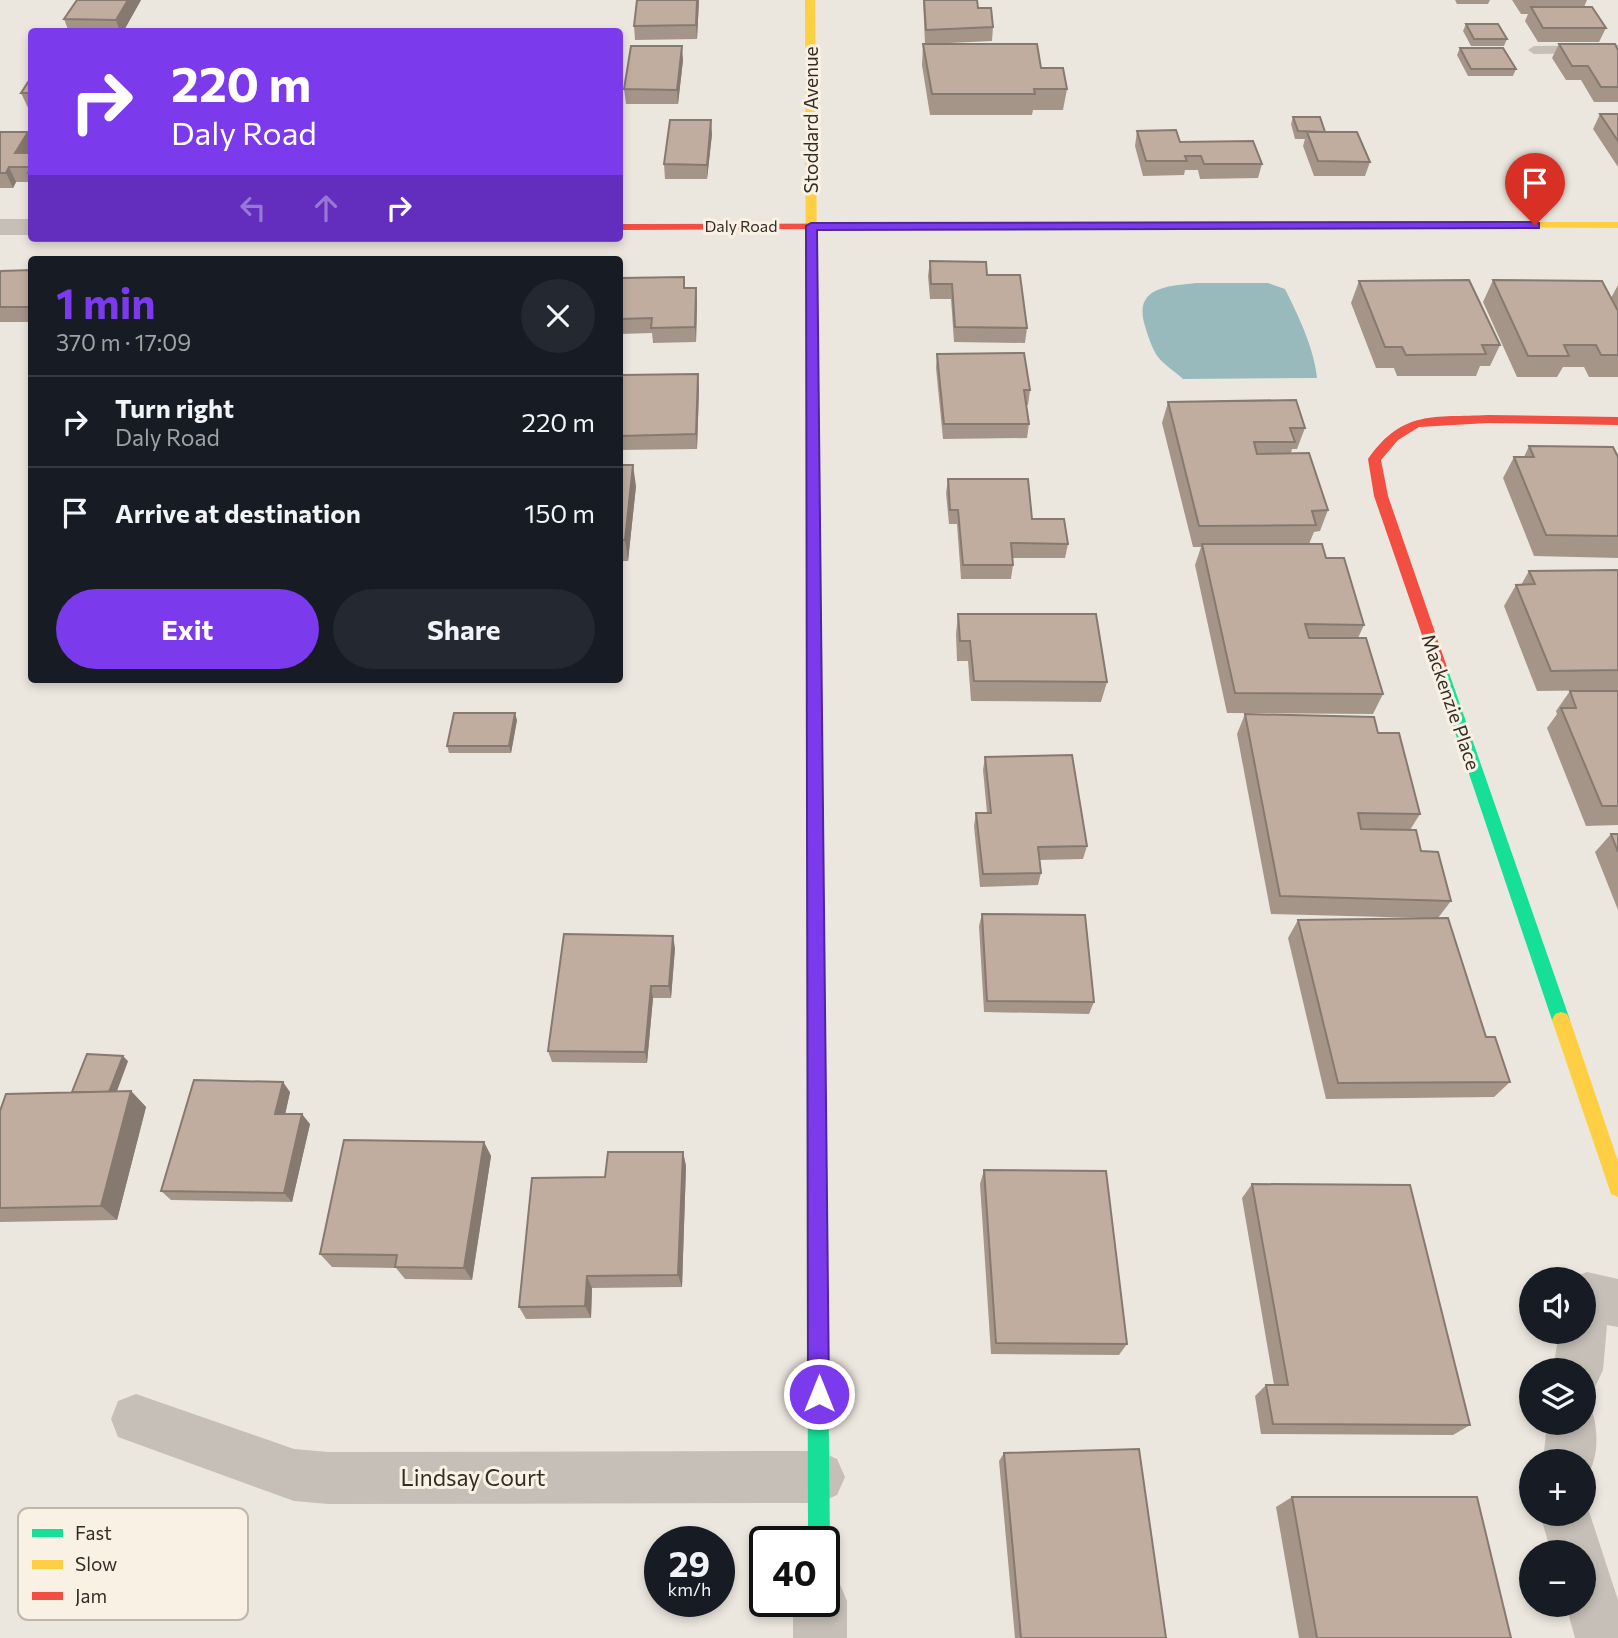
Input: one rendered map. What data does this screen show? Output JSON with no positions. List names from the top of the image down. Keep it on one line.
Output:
{"streets":{"street":["Stoddard Avenue","Daly Road","Mackenzie Place","Lindsay Court"]},"crossings":[["Stoddard Avenue","Daly Road"],["Stoddard Avenue","Lindsay Court"]],"legend":["Fast","Slow","Jam"],"page":{"turn":["220 m","Daly Road"],"heading":["1 min","370 m · 17:09"],"list":[{"name":"Turn right","note":"Daly Road","value":"220 m"},{"name":"Arrive at destination","value":"150 m"}],"buttons":["Exit","Share"],"map_buttons":["+","−"],"speed":"29 km/h","limit":"40"}}
